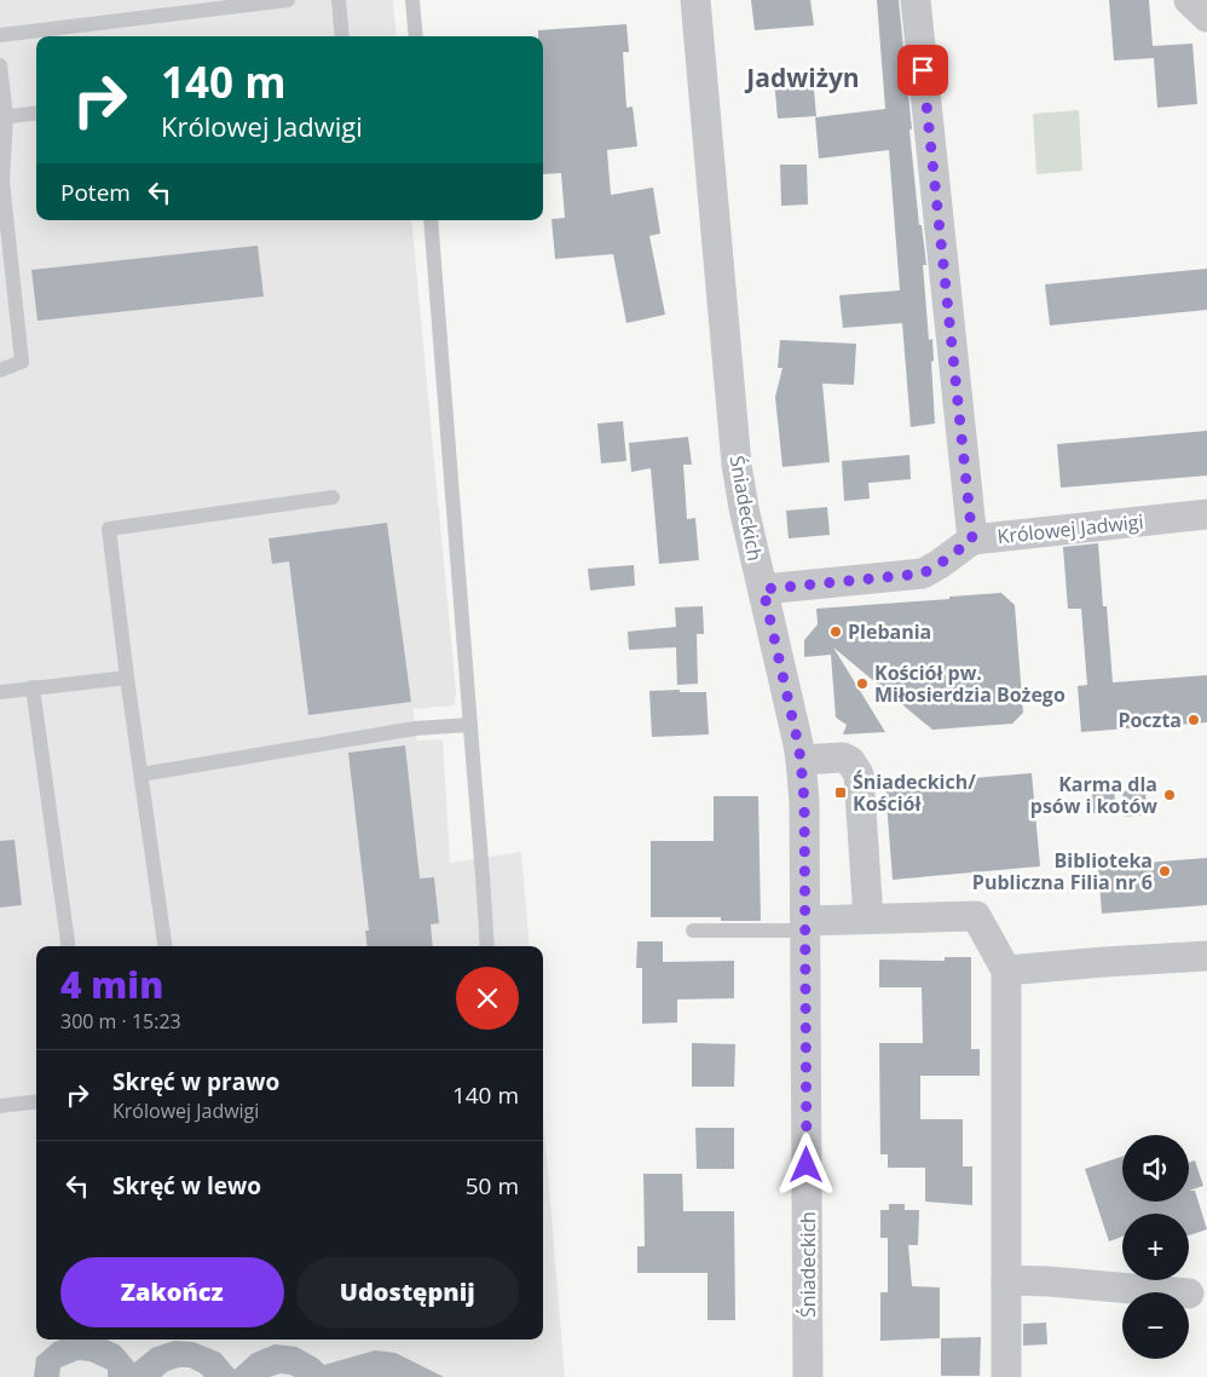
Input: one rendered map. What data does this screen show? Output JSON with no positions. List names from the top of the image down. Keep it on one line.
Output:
{"streets":{"street":["Śniadeckich","Królowej Jadwigi"]},"crossings":[["Śniadeckich","Królowej Jadwigi"]],"districts":["Jadwiżyn"],"places":{"other":["Plebania","Kościół pw. Miłosierdzia Bożego","Poczta","Karma dla psów i kotów","Biblioteka Publiczna Filia nr 6"],"transit":["Śniadeckich/ Kościół"]},"page":{"turn":["140 m","Królowej Jadwigi"],"then":"Potem","heading":["4 min","300 m · 15:23"],"list":[{"name":"Skręć w prawo","note":"Królowej Jadwigi","value":"140 m"},{"name":"Skręć w lewo","value":"50 m"}],"map_buttons":["+","−"],"buttons":["Zakończ","Udostępnij"]}}
